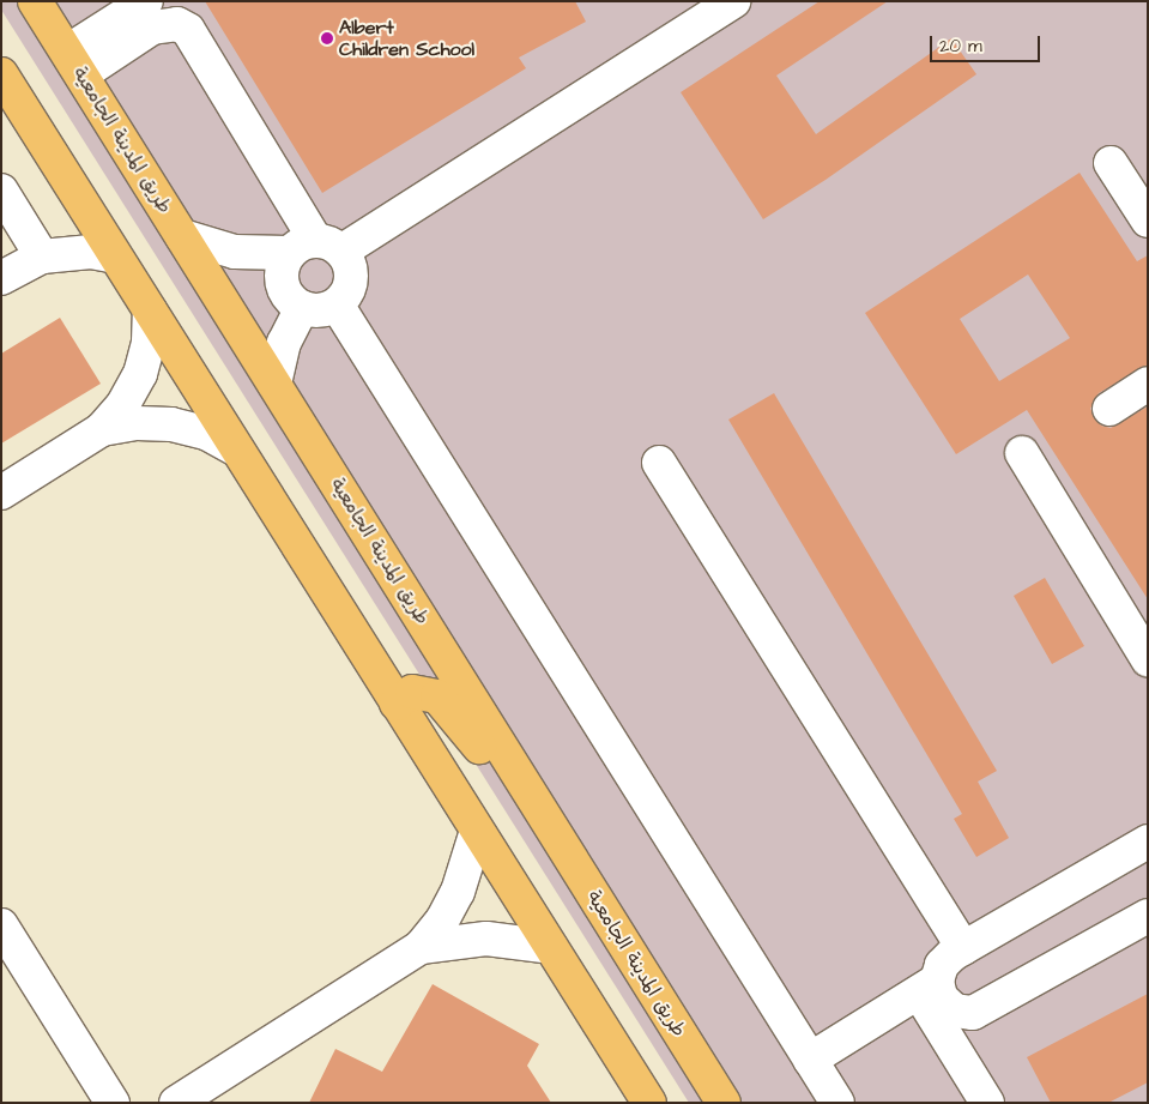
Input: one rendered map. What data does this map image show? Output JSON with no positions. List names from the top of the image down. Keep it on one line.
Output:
{"streets":{"main road":["طريق المدينة الجامعية"]},"places":["Albert Children School"],"scale_bar":"20 m"}
